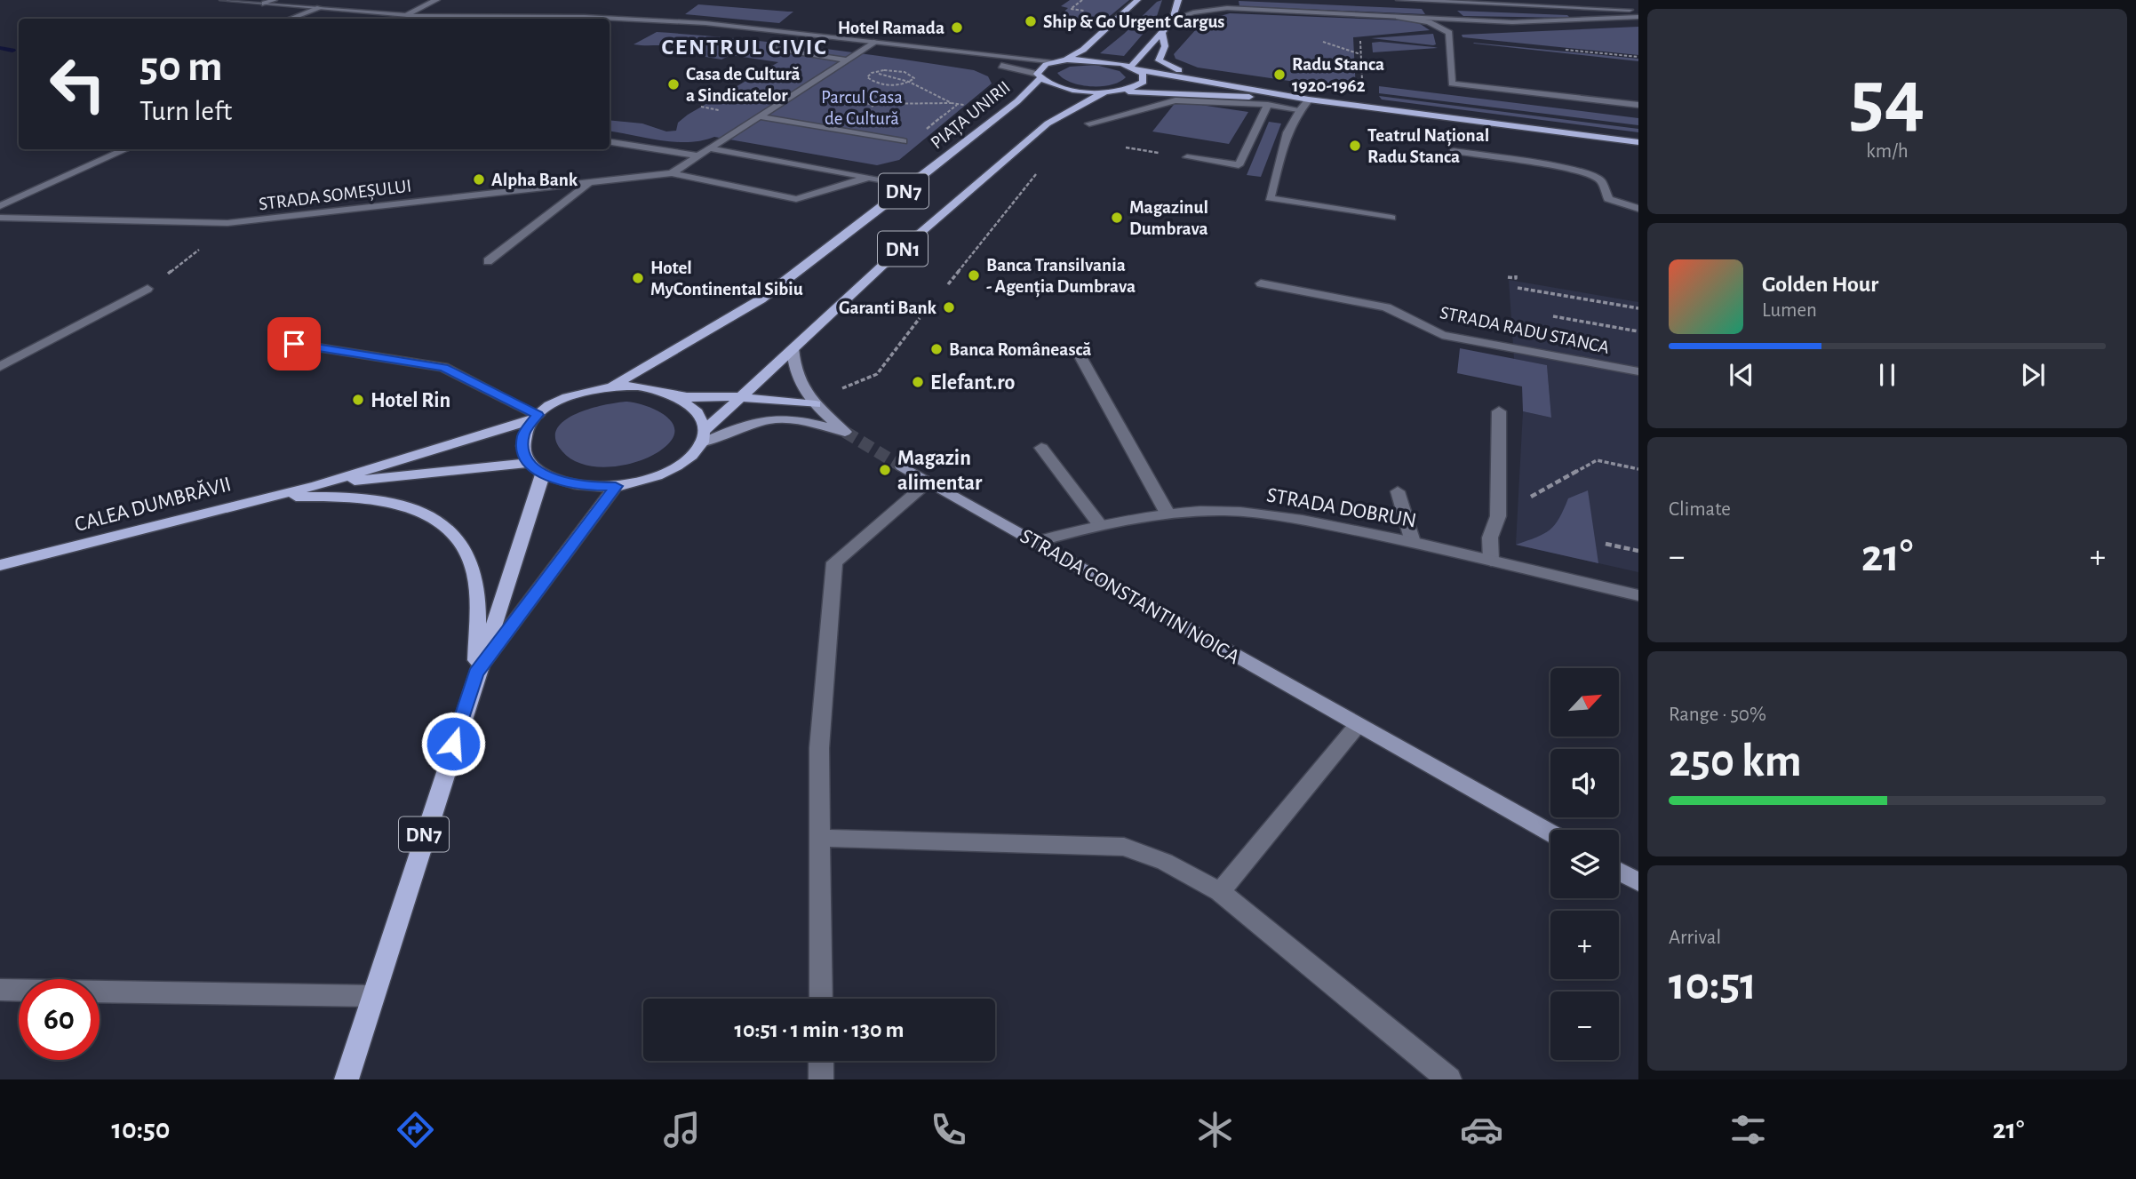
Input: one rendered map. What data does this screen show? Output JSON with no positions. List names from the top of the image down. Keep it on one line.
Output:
{"streets":{"main road":["PIAȚA UNIRII","DN7","DN1","CALEA DUMBRĂVII","STRADA CONSTANTIN NOICA"],"street":["STRADA SOMEȘULUI","STRADA RADU STANCA","STRADA DOBRUN"]},"crossings":[["PIAȚA UNIRII","DN7"],["PIAȚA UNIRII","STRADA SOMEȘULUI"],["PIAȚA UNIRII","CALEA DUMBRĂVII"],["DN7","CALEA DUMBRĂVII"],["STRADA DOBRUN","STRADA CONSTANTIN NOICA"]],"districts":["CENTRUL CIVIC"],"parks":["Parcul Casa de Cultură"],"places":["Ship & Go Urgent Cargus","Hotel Ramada","Radu Stanca 1920-1962","Casa de Cultură a Sindicatelor","Teatrul Național Radu Stanca","Alpha Bank","Magazinul Dumbrava","Banca Transilvania - Agenția Dumbrava","Hotel MyContinental Sibiu","Garanti Bank","Banca Românească","Elefant.ro","Hotel Rin","Magazin alimentar"],"north":"top right","page":{"tile":[["54","km/h"],"Climate",["Range · 50%","250 km"],["Arrival","10:51"]],"turn":["50 m","Turn left"],"song":["Golden Hour","Lumen"],"heat":["−","21°","+"],"map_buttons":["+","−"],"limit":"60","trip":"10:51 · 1 min · 130 m","tabs":["10:50","21°"]}}
